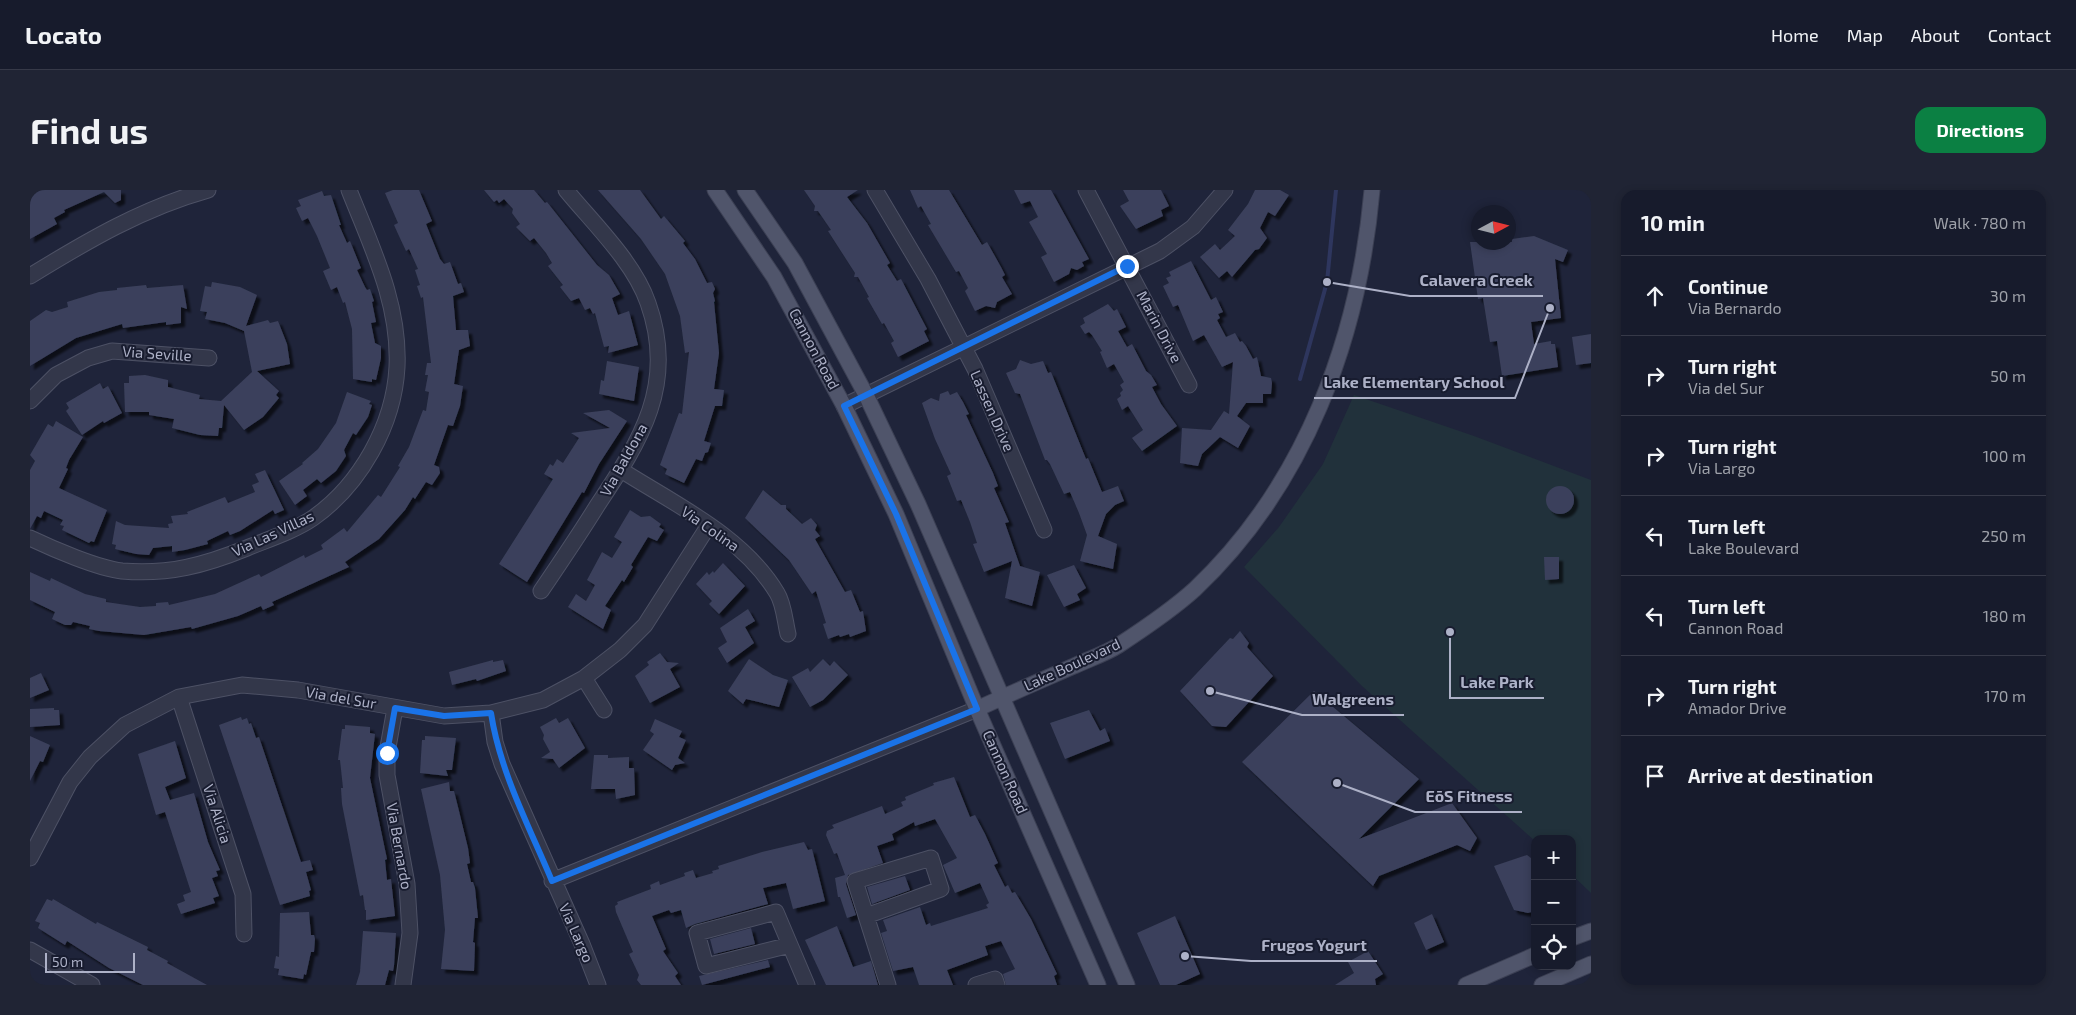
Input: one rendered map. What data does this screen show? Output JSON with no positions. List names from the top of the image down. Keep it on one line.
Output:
{"streets":{"main road":["Cannon Road","Lake Boulevard"],"street":["Marin Drive","Via Seville","Lassen Drive","Via Baldona","Via Colina","Via Las Villas","Via del Sur","Via Alicia","Via Bernardo","Via Largo"]},"crossings":[["Cannon Road","Lake Boulevard"],["Via Baldona","Via Colina"],["Via Colina","Via del Sur"],["Lake Boulevard","Via Largo"],["Via del Sur","Via Alicia"],["Via del Sur","Via Bernardo"],["Via del Sur","Via Largo"]],"places":["Calavera Creek","Lake Elementary School","Lake Park","Walgreens","EōS Fitness","Frugos Yogurt"],"scale_bar":"50 m","north":"right","page":{"header":"Locato","nav":["Home","Map","About","Contact"],"buttons":"Directions","title":"Find us","heading":["10 min","Walk · 780 m"],"list":[["Continue","Via Bernardo","30 m"],["Turn right","Via del Sur","50 m"],["Turn right","Via Largo","100 m"],["Turn left","Lake Boulevard","250 m"],["Turn left","Cannon Road","180 m"],["Turn right","Amador Drive","170 m"],"Arrive at destination"],"map_buttons":["+","−"],"scale":"50 m"}}
